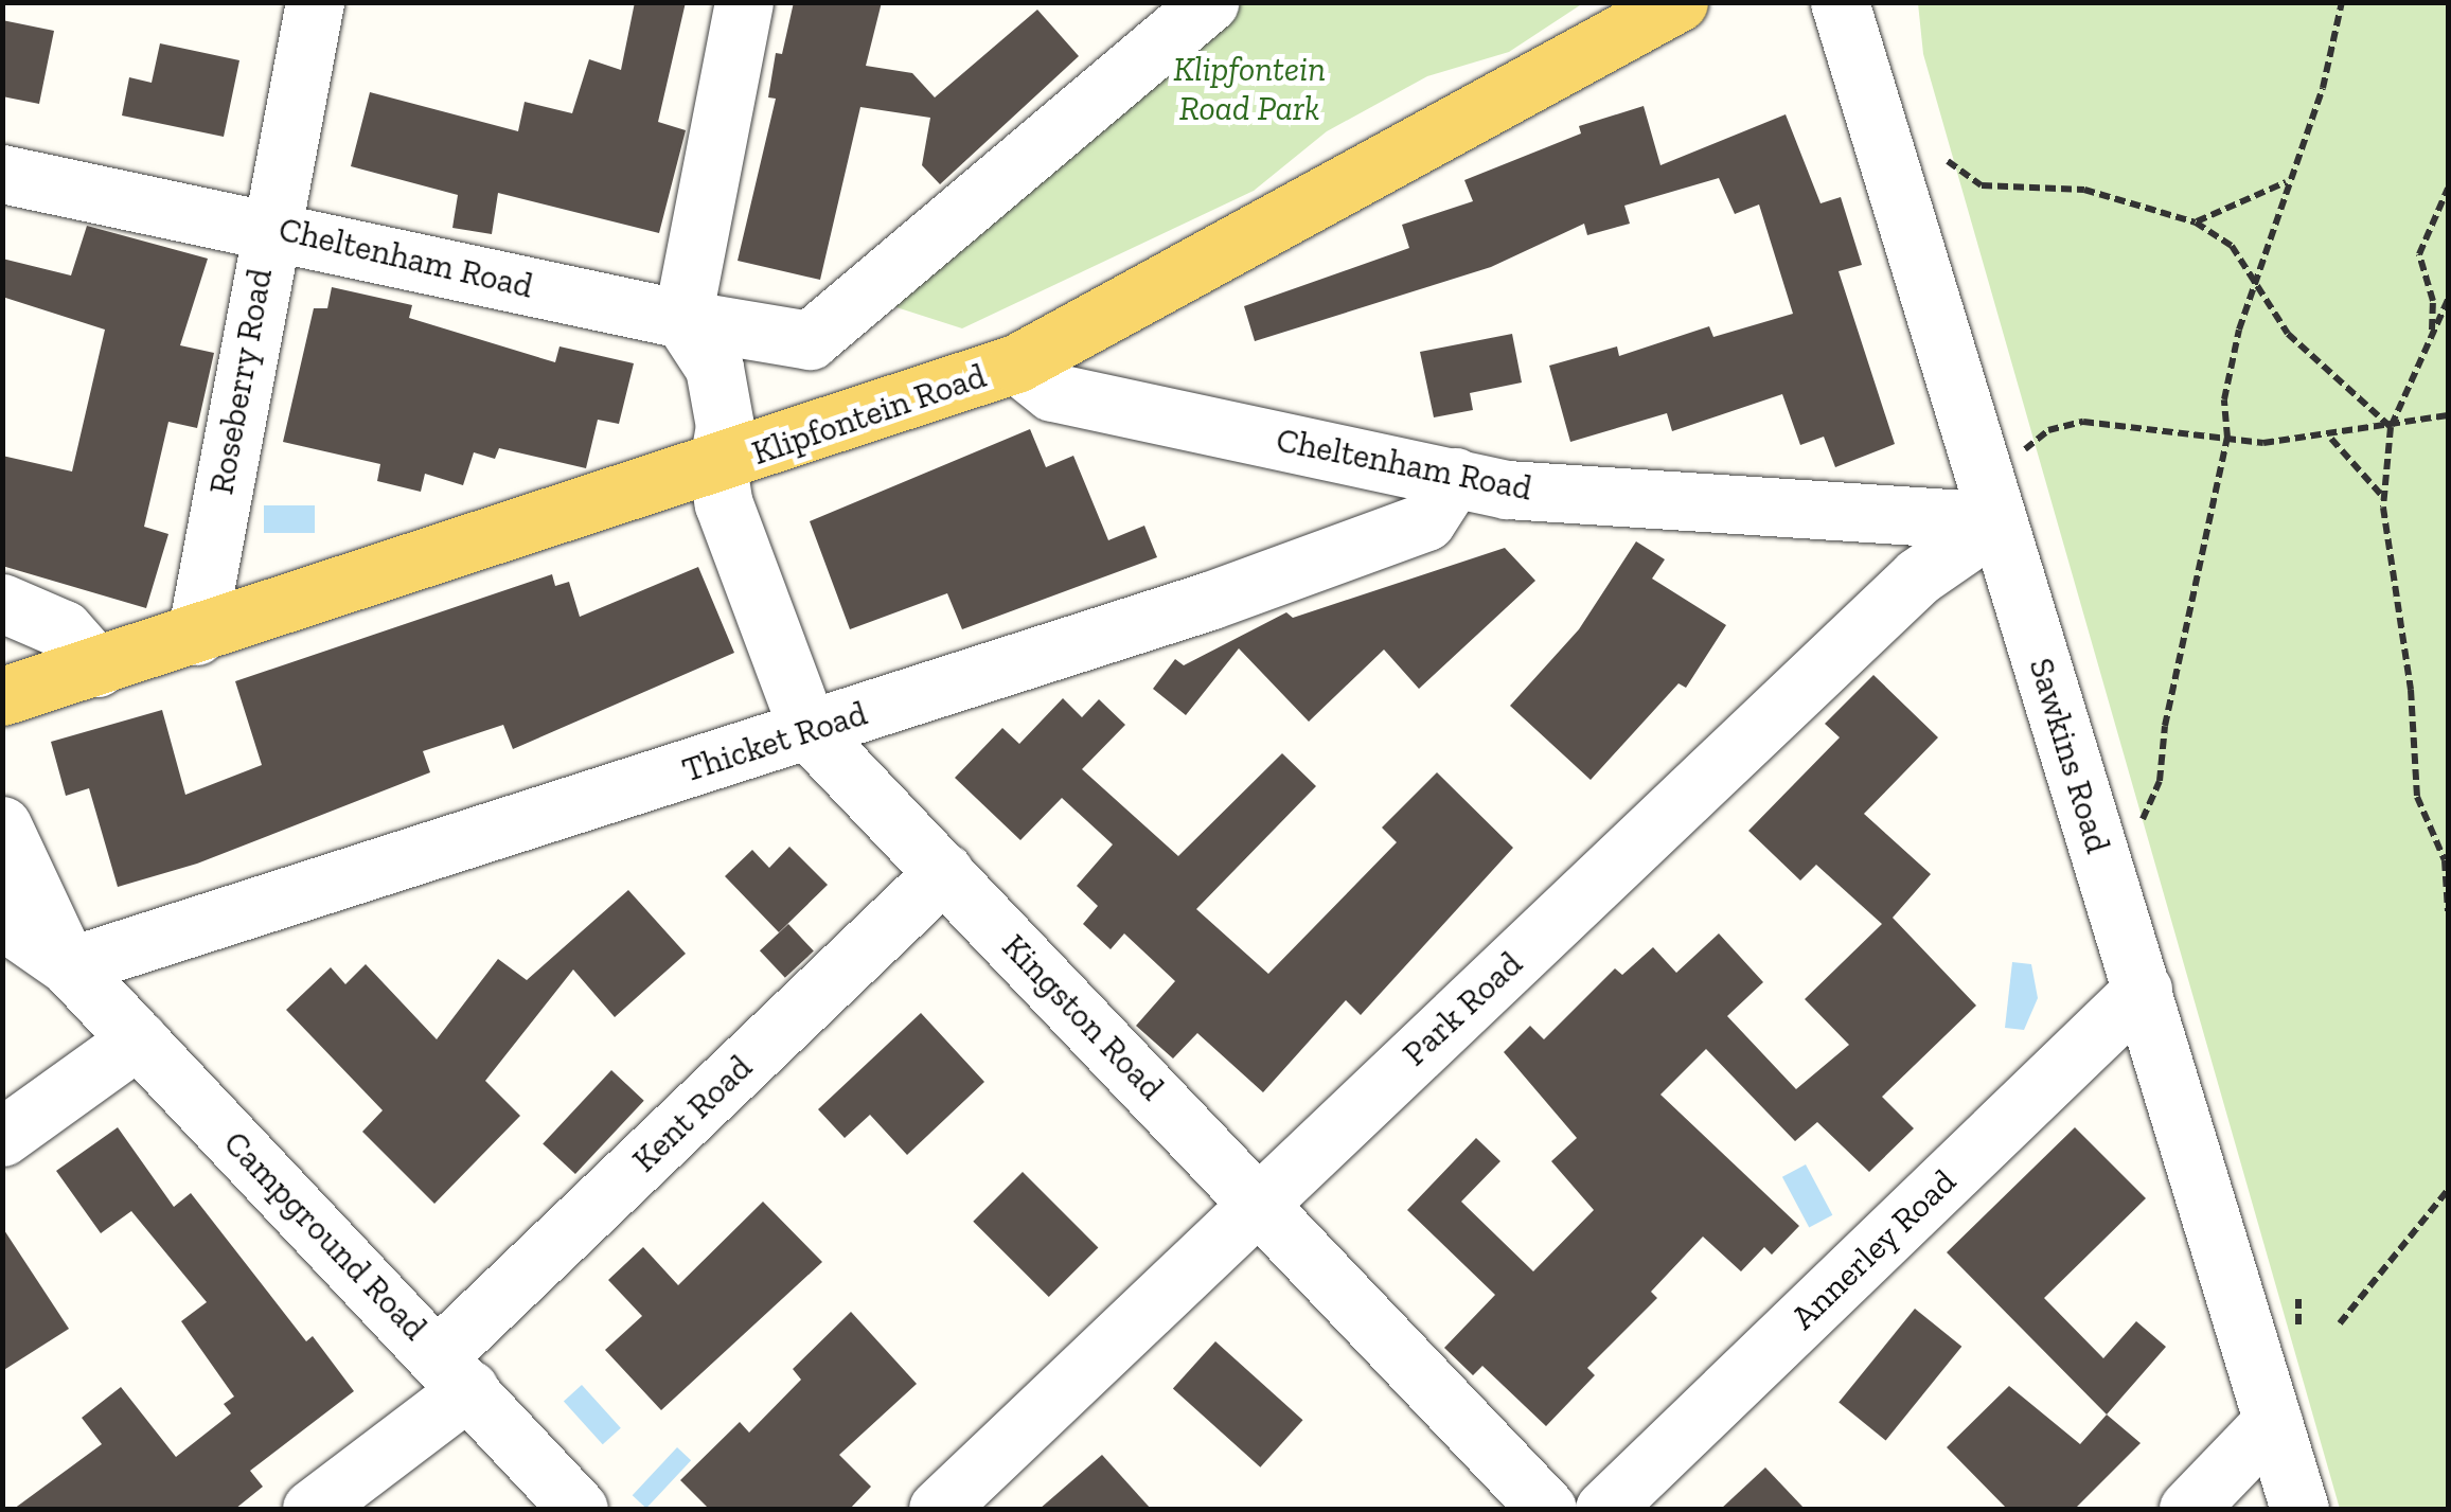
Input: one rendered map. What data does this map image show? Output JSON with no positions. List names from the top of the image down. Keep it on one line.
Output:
{"streets":{"main road":["Klipfontein Road"],"street":["Cheltenham Road","Roseberry Road","Thicket Road","Sawkins Road","Park Road","Kingston Road","Kent Road","Campground Road","Annerley Road"]},"crossings":[["Cheltenham Road","Roseberry Road"],["Cheltenham Road","Klipfontein Road"],["Cheltenham Road","Thicket Road"],["Cheltenham Road","Sawkins Road"],["Cheltenham Road","Park Road"],["Cheltenham Road","Kingston Road"],["Roseberry Road","Klipfontein Road"],["Klipfontein Road","Kingston Road"],["Thicket Road","Kingston Road"],["Thicket Road","Campground Road"],["Sawkins Road","Park Road"],["Sawkins Road","Annerley Road"],["Park Road","Kingston Road"],["Kingston Road","Kent Road"],["Kent Road","Campground Road"]],"parks":["Klipfontein Road Park"]}
